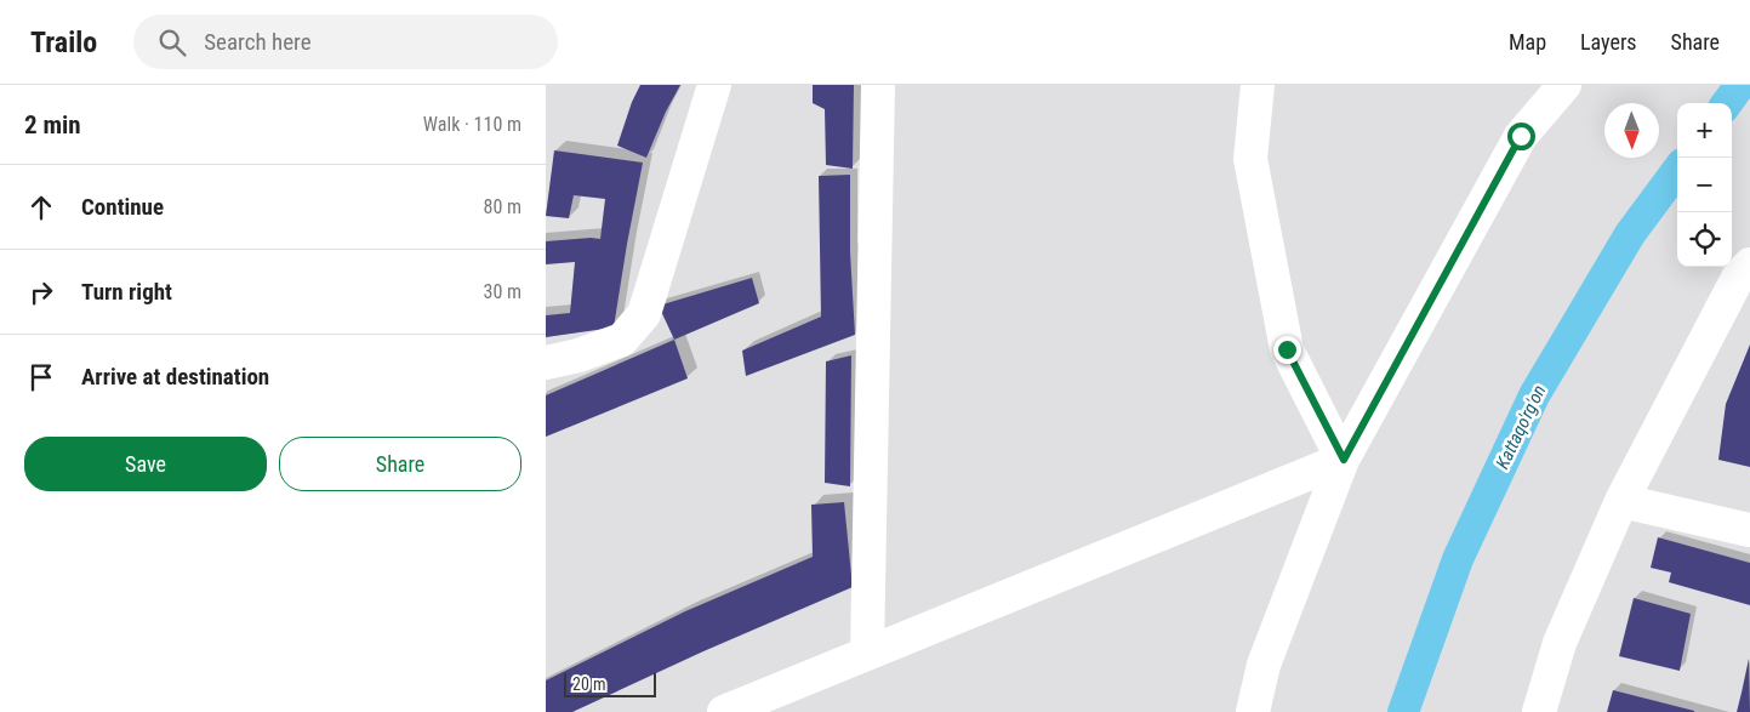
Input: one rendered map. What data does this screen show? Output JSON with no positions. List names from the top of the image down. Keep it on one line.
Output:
{"water":["Kattaqo'rg'on"],"scale_bar":"20 m","north":"bottom","page":{"header":"Trailo","search":"Search here","nav":["Map","Layers","Share"],"heading":["2 min","Walk · 110 m"],"map_buttons":["+","−"],"list":[["Continue","80 m"],["Turn right","30 m"],"Arrive at destination"],"buttons":["Save","Share"],"scale":"20 m"}}
